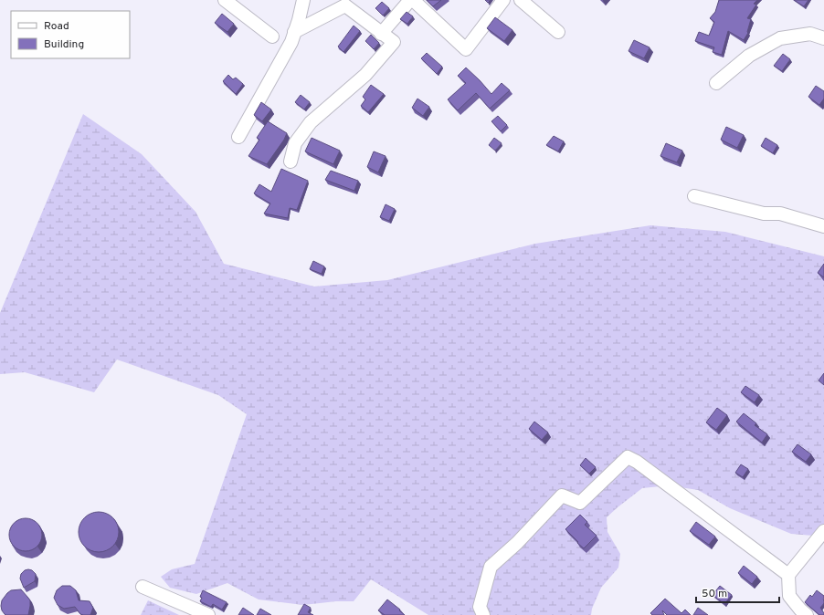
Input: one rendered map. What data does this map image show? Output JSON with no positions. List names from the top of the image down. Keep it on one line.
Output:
{"legend":["Road","Building"],"scale_bar":"50 m"}
